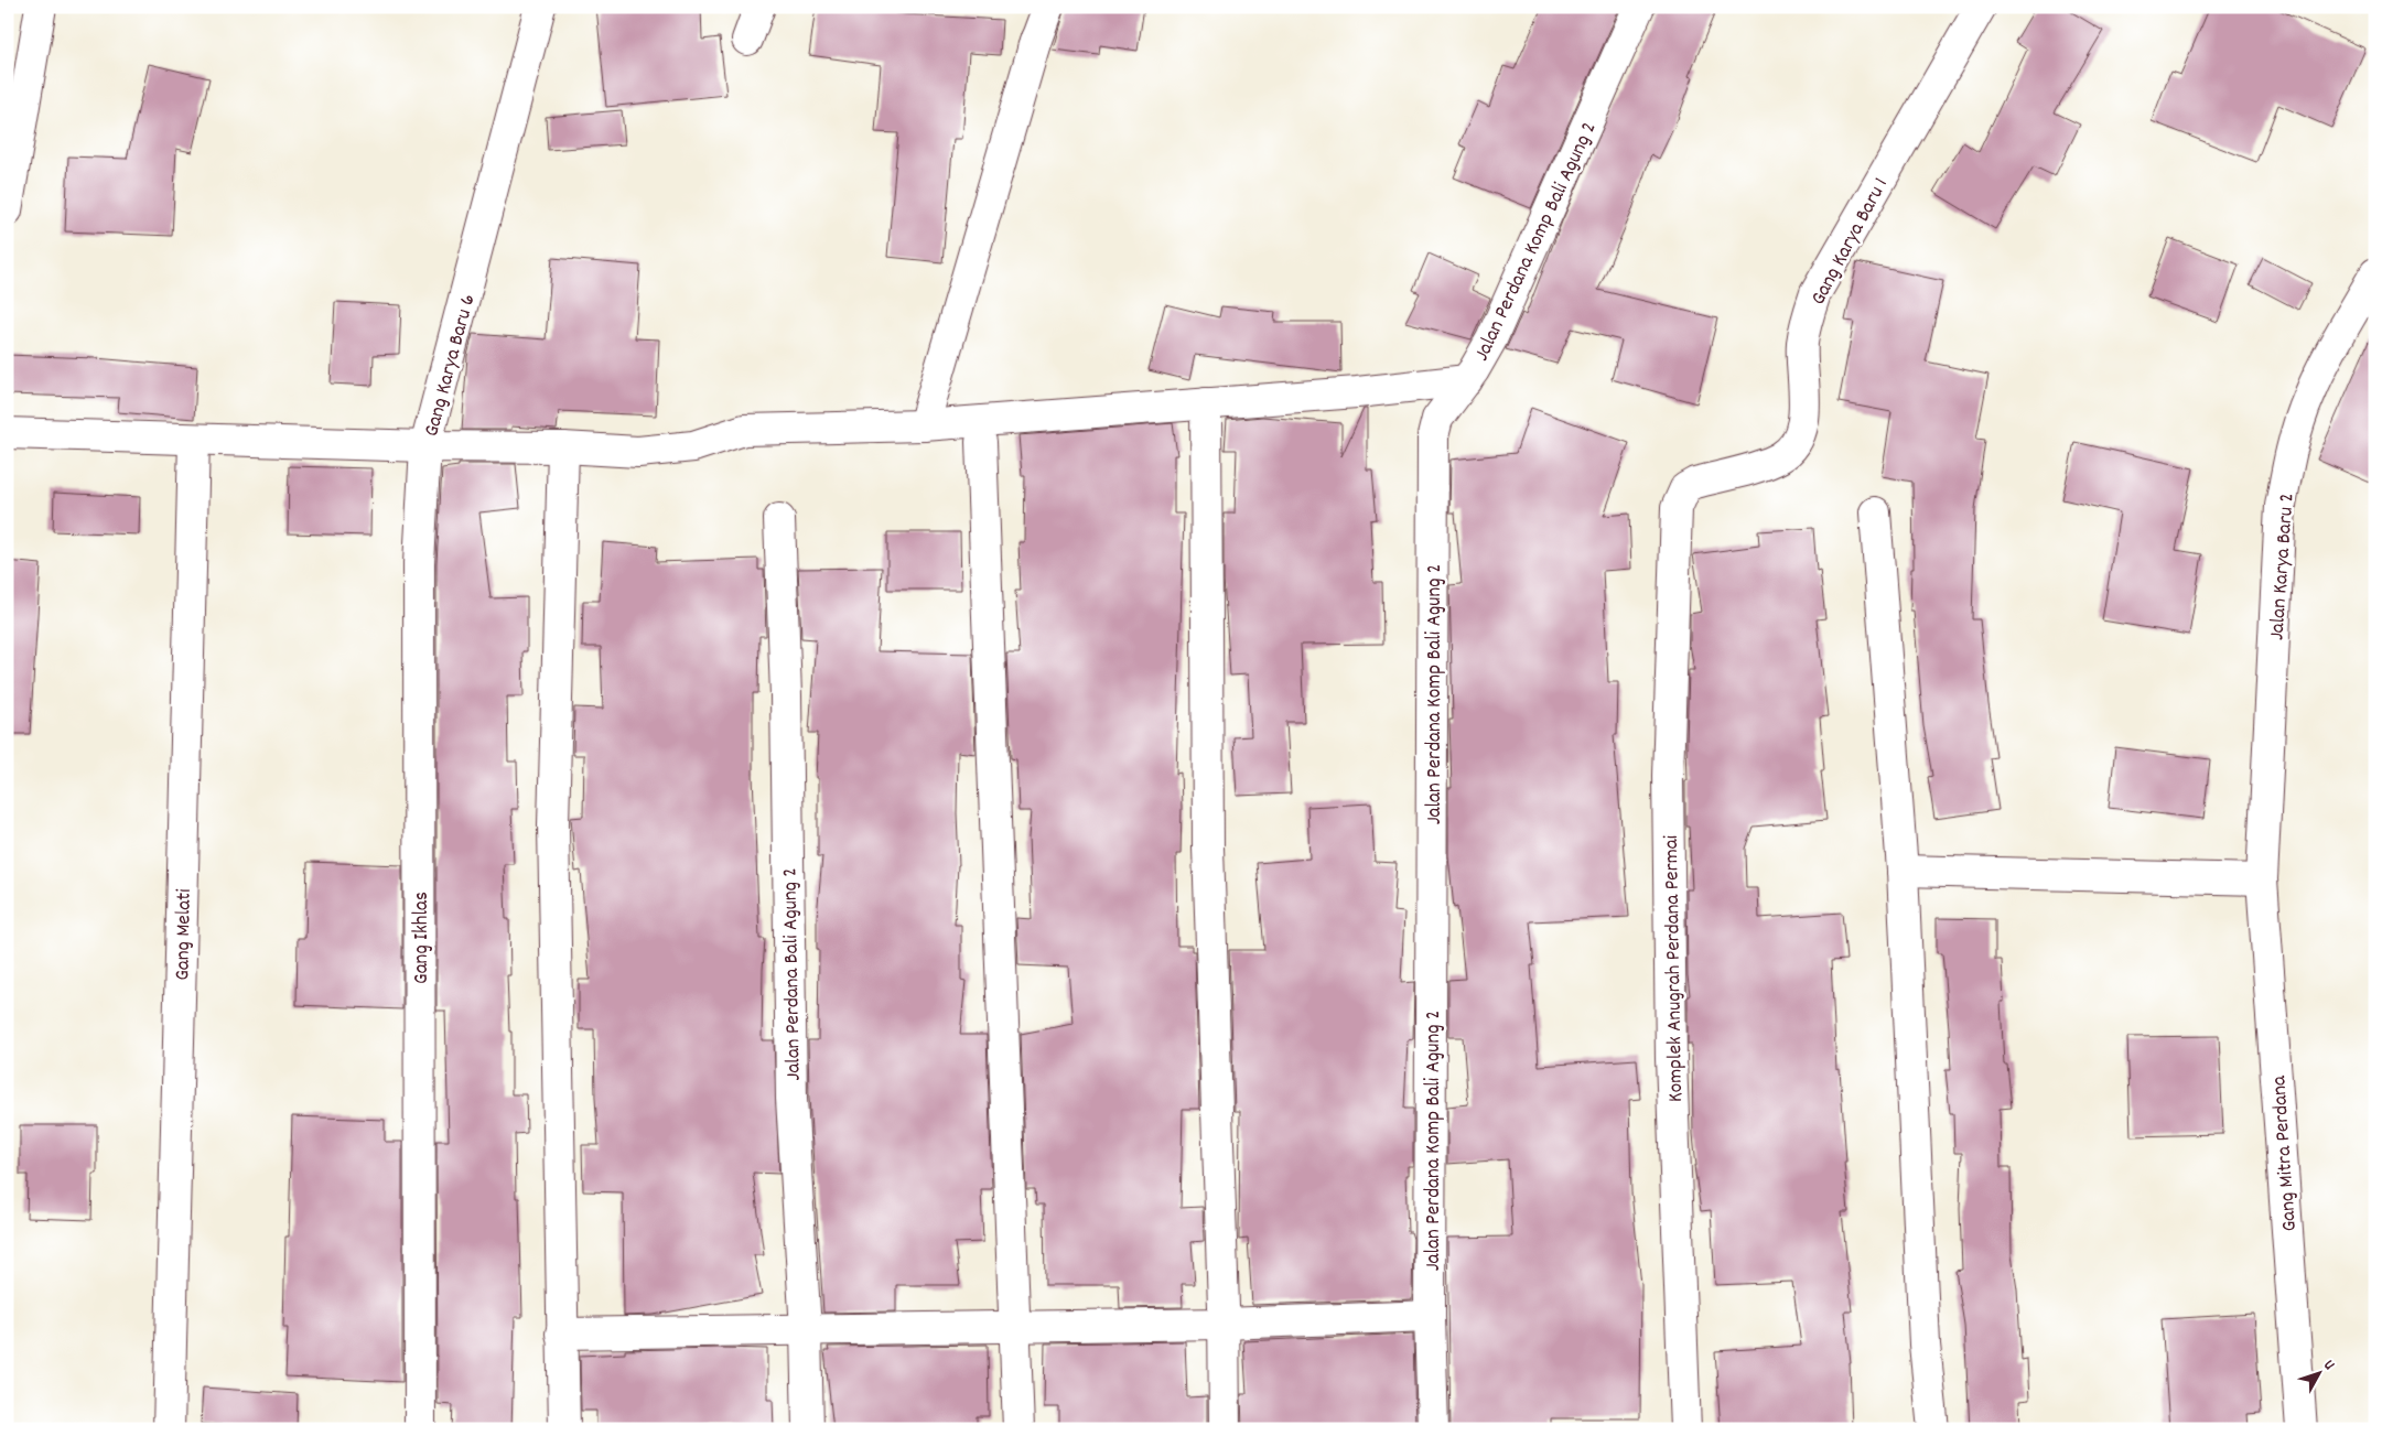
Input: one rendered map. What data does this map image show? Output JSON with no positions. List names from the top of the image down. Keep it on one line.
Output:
{"streets":{"street":["Jalan Perdana Komp Bali Agung 2","Gang Karya Baru 1","Gang Karya Baru 6","Jalan Karya Baru 2","Gang Melati","Gang Ikhlas","Komplek Anugrah Perdana Permai","Jalan Perdana Bali Agung 2","Gang Mitra Perdana"]},"crossings":[["Gang Karya Baru 1","Komplek Anugrah Perdana Permai"],["Gang Karya Baru 6","Gang Melati"],["Gang Karya Baru 6","Gang Ikhlas"],["Jalan Karya Baru 2","Gang Mitra Perdana"]],"north":"top right"}
